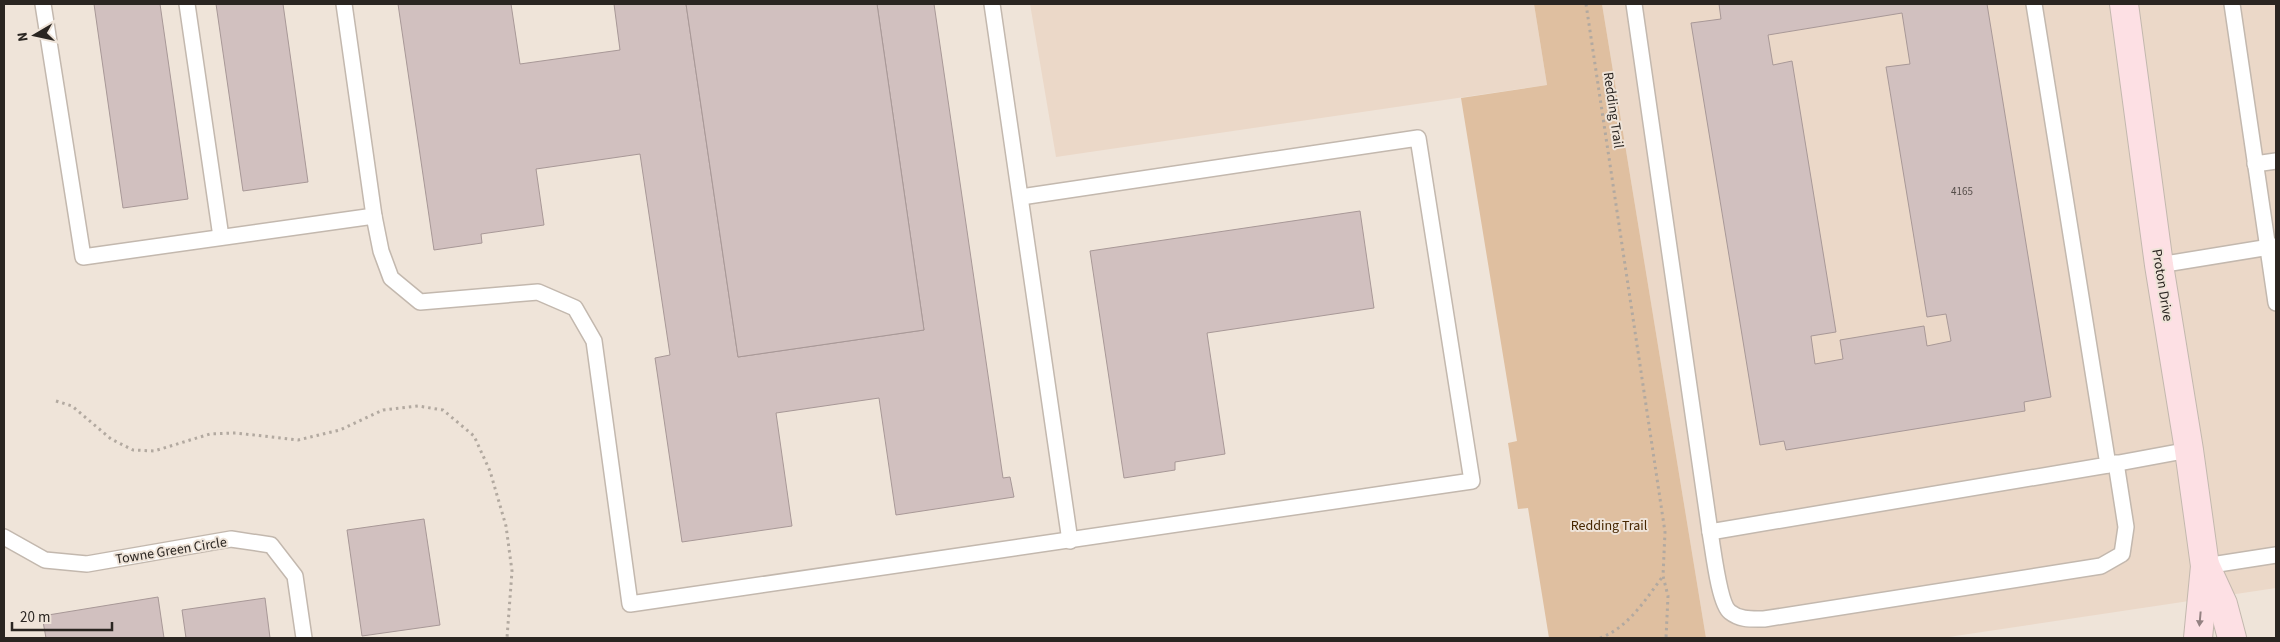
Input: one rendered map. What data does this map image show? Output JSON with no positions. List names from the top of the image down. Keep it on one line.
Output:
{"streets":{"street":["Proton Drive"],"lane":["Towne Green Circle"],"path":["Redding Trail"]},"parks":["Redding Trail"],"house_numbers":["4165"],"scale_bar":"20 m","north":"left"}
